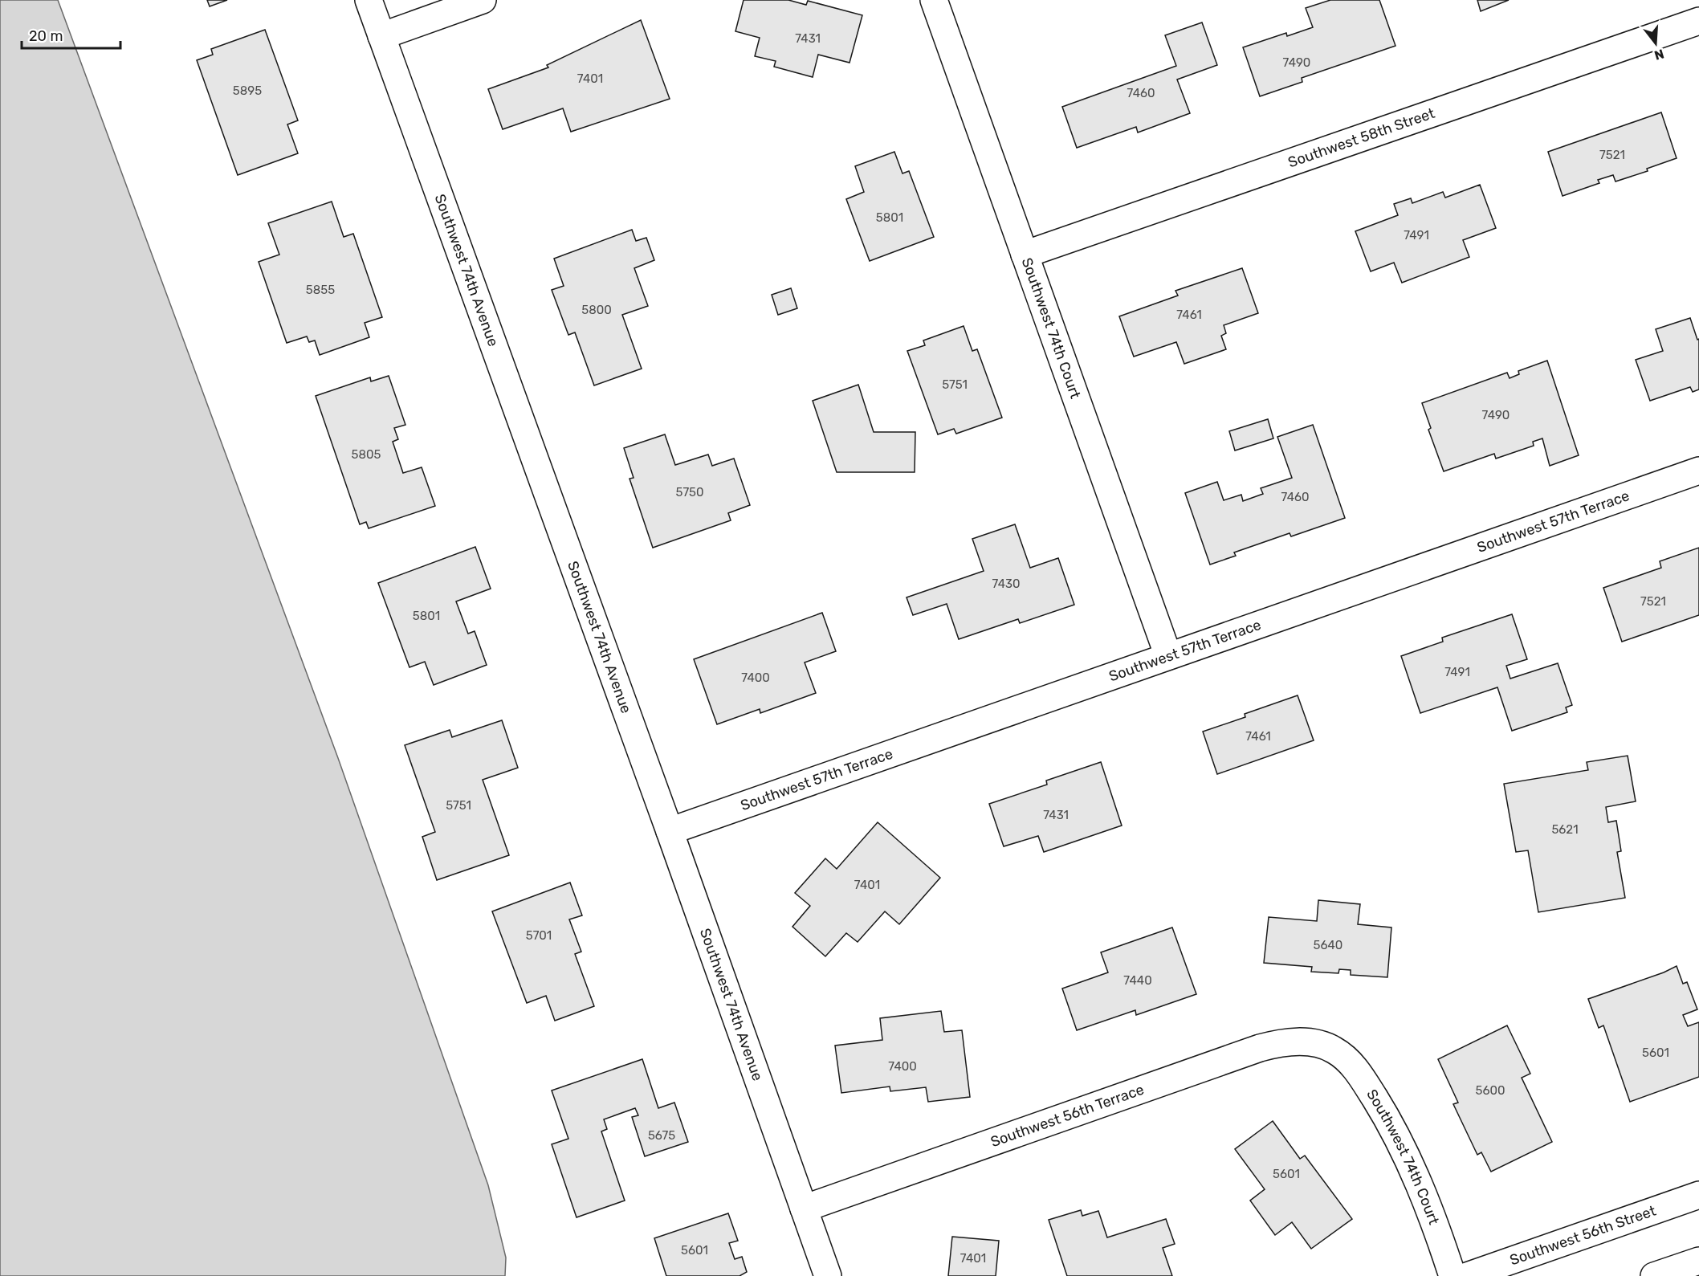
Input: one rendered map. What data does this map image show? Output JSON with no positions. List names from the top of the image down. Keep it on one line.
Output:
{"streets":{"street":["Southwest 58th Street","Southwest 74th Avenue","Southwest 74th Court","Southwest 57th Terrace","Southwest 56th Terrace","Southwest 56th Street"]},"crossings":[["Southwest 58th Street","Southwest 74th Court"],["Southwest 74th Avenue","Southwest 57th Terrace"],["Southwest 74th Avenue","Southwest 56th Terrace"],["Southwest 74th Court","Southwest 57th Terrace"],["Southwest 74th Court","Southwest 56th Terrace"]],"house_numbers":["7431","7490","7401","5895","7460","7521","5801","7491","5855","5800","7461","5751","7490","5805","5750","7460","7430","7521","5801","7491","7400","7461","5751","7431","5621","7401","5701","5640","7440","5601","7400","5600","5675","5601","5601","7401"],"scale_bar":"20 m","north":"bottom"}
